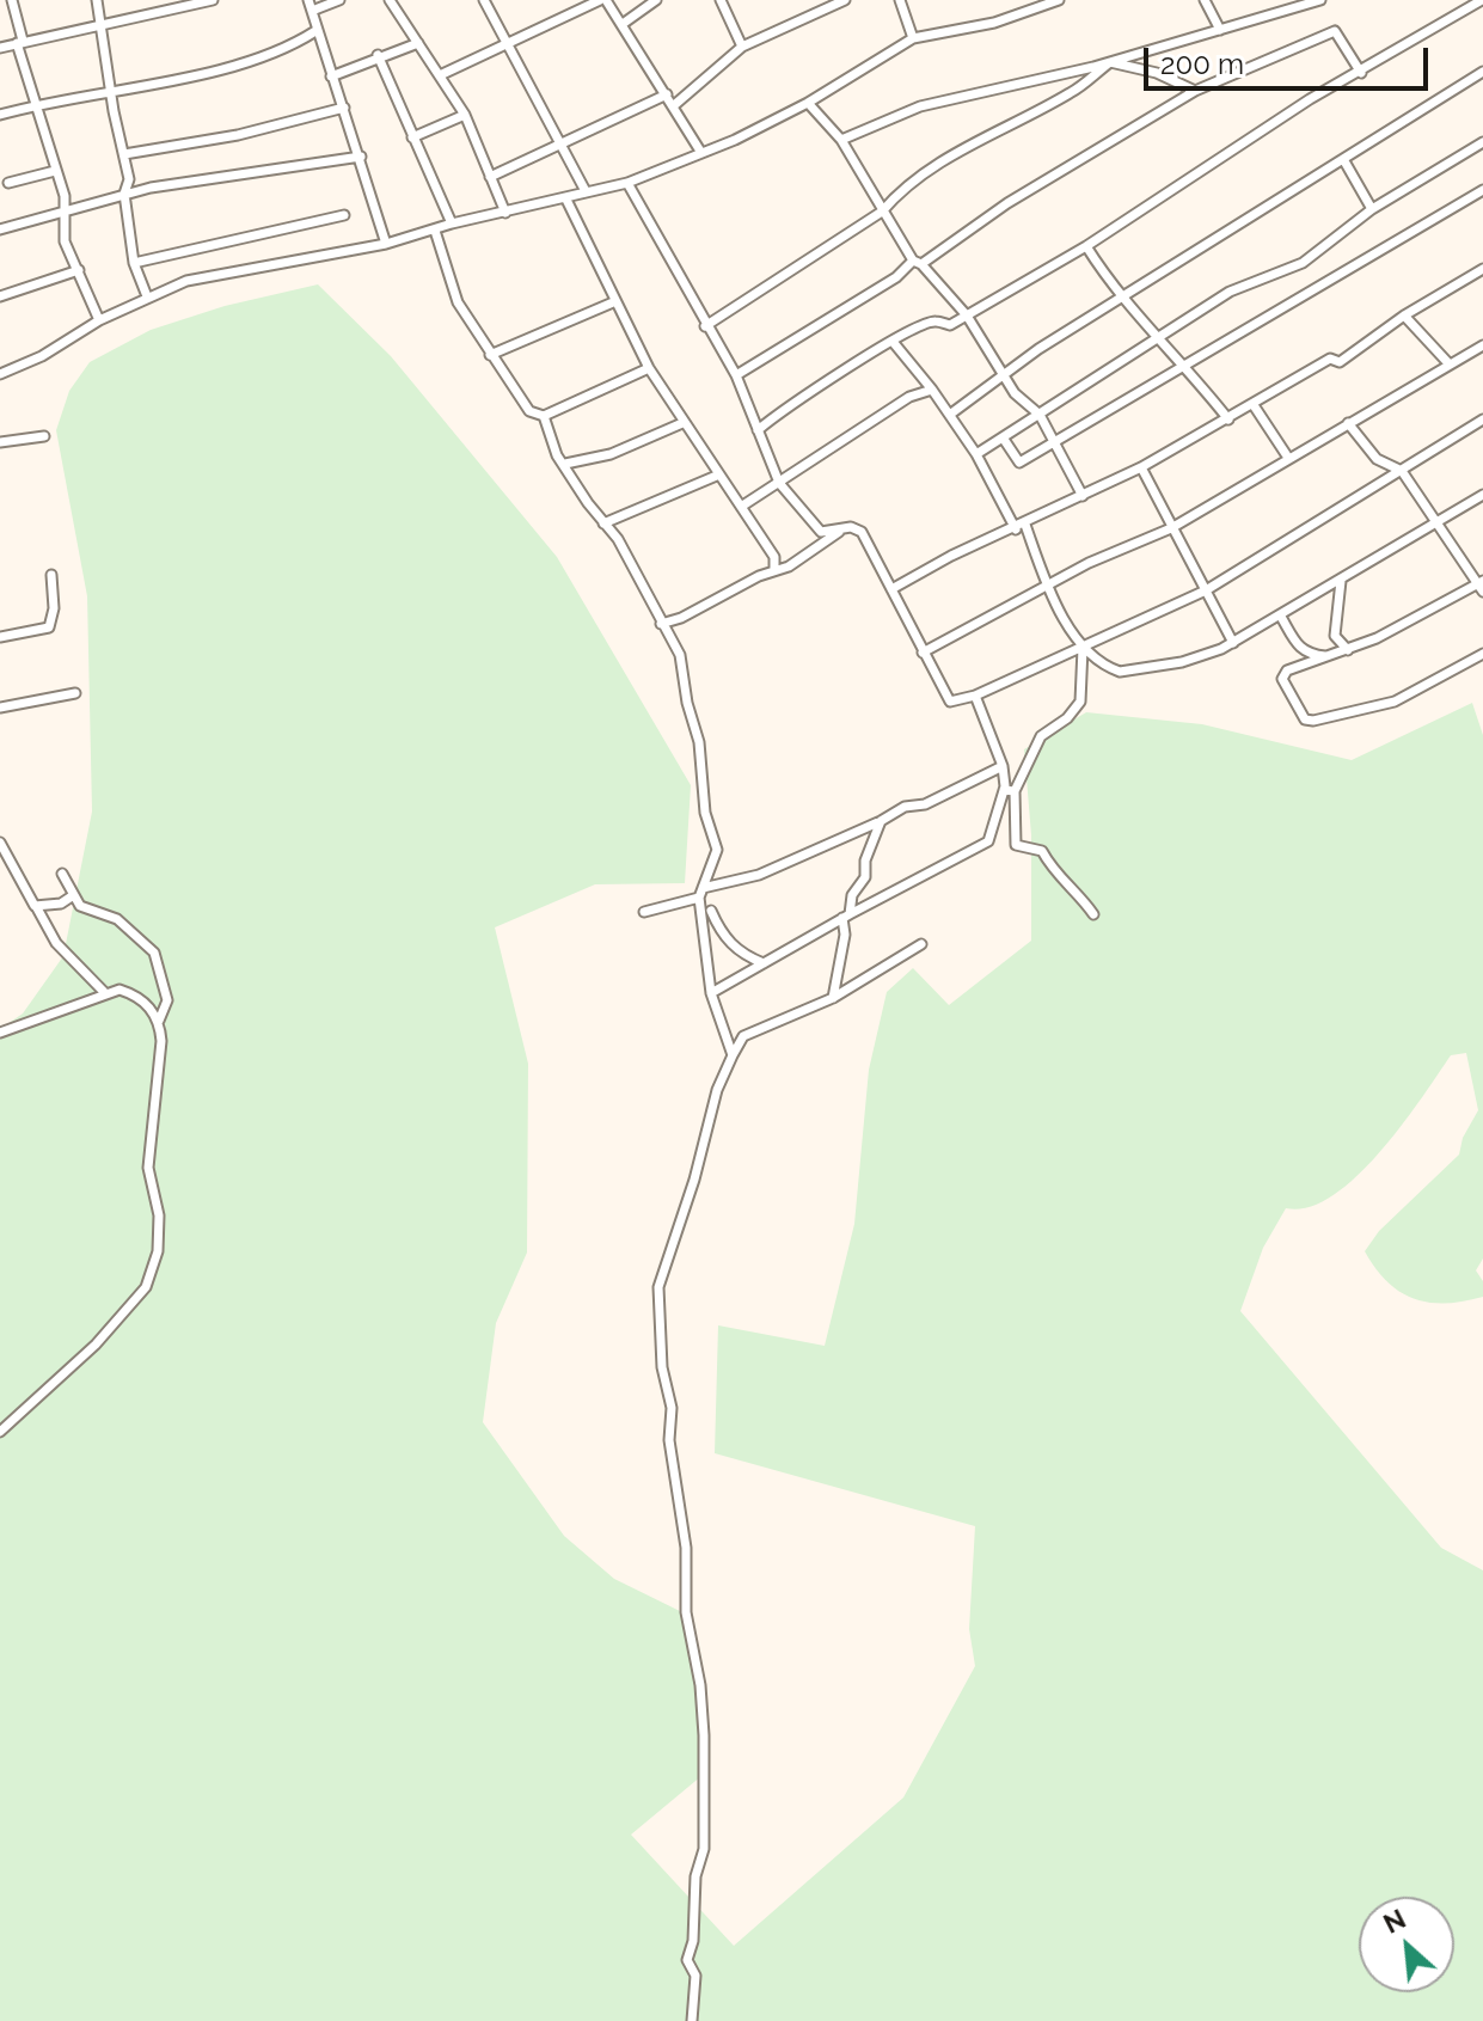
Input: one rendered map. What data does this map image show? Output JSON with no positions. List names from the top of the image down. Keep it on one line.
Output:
{"scale_bar":"200 m","north":"top left"}
